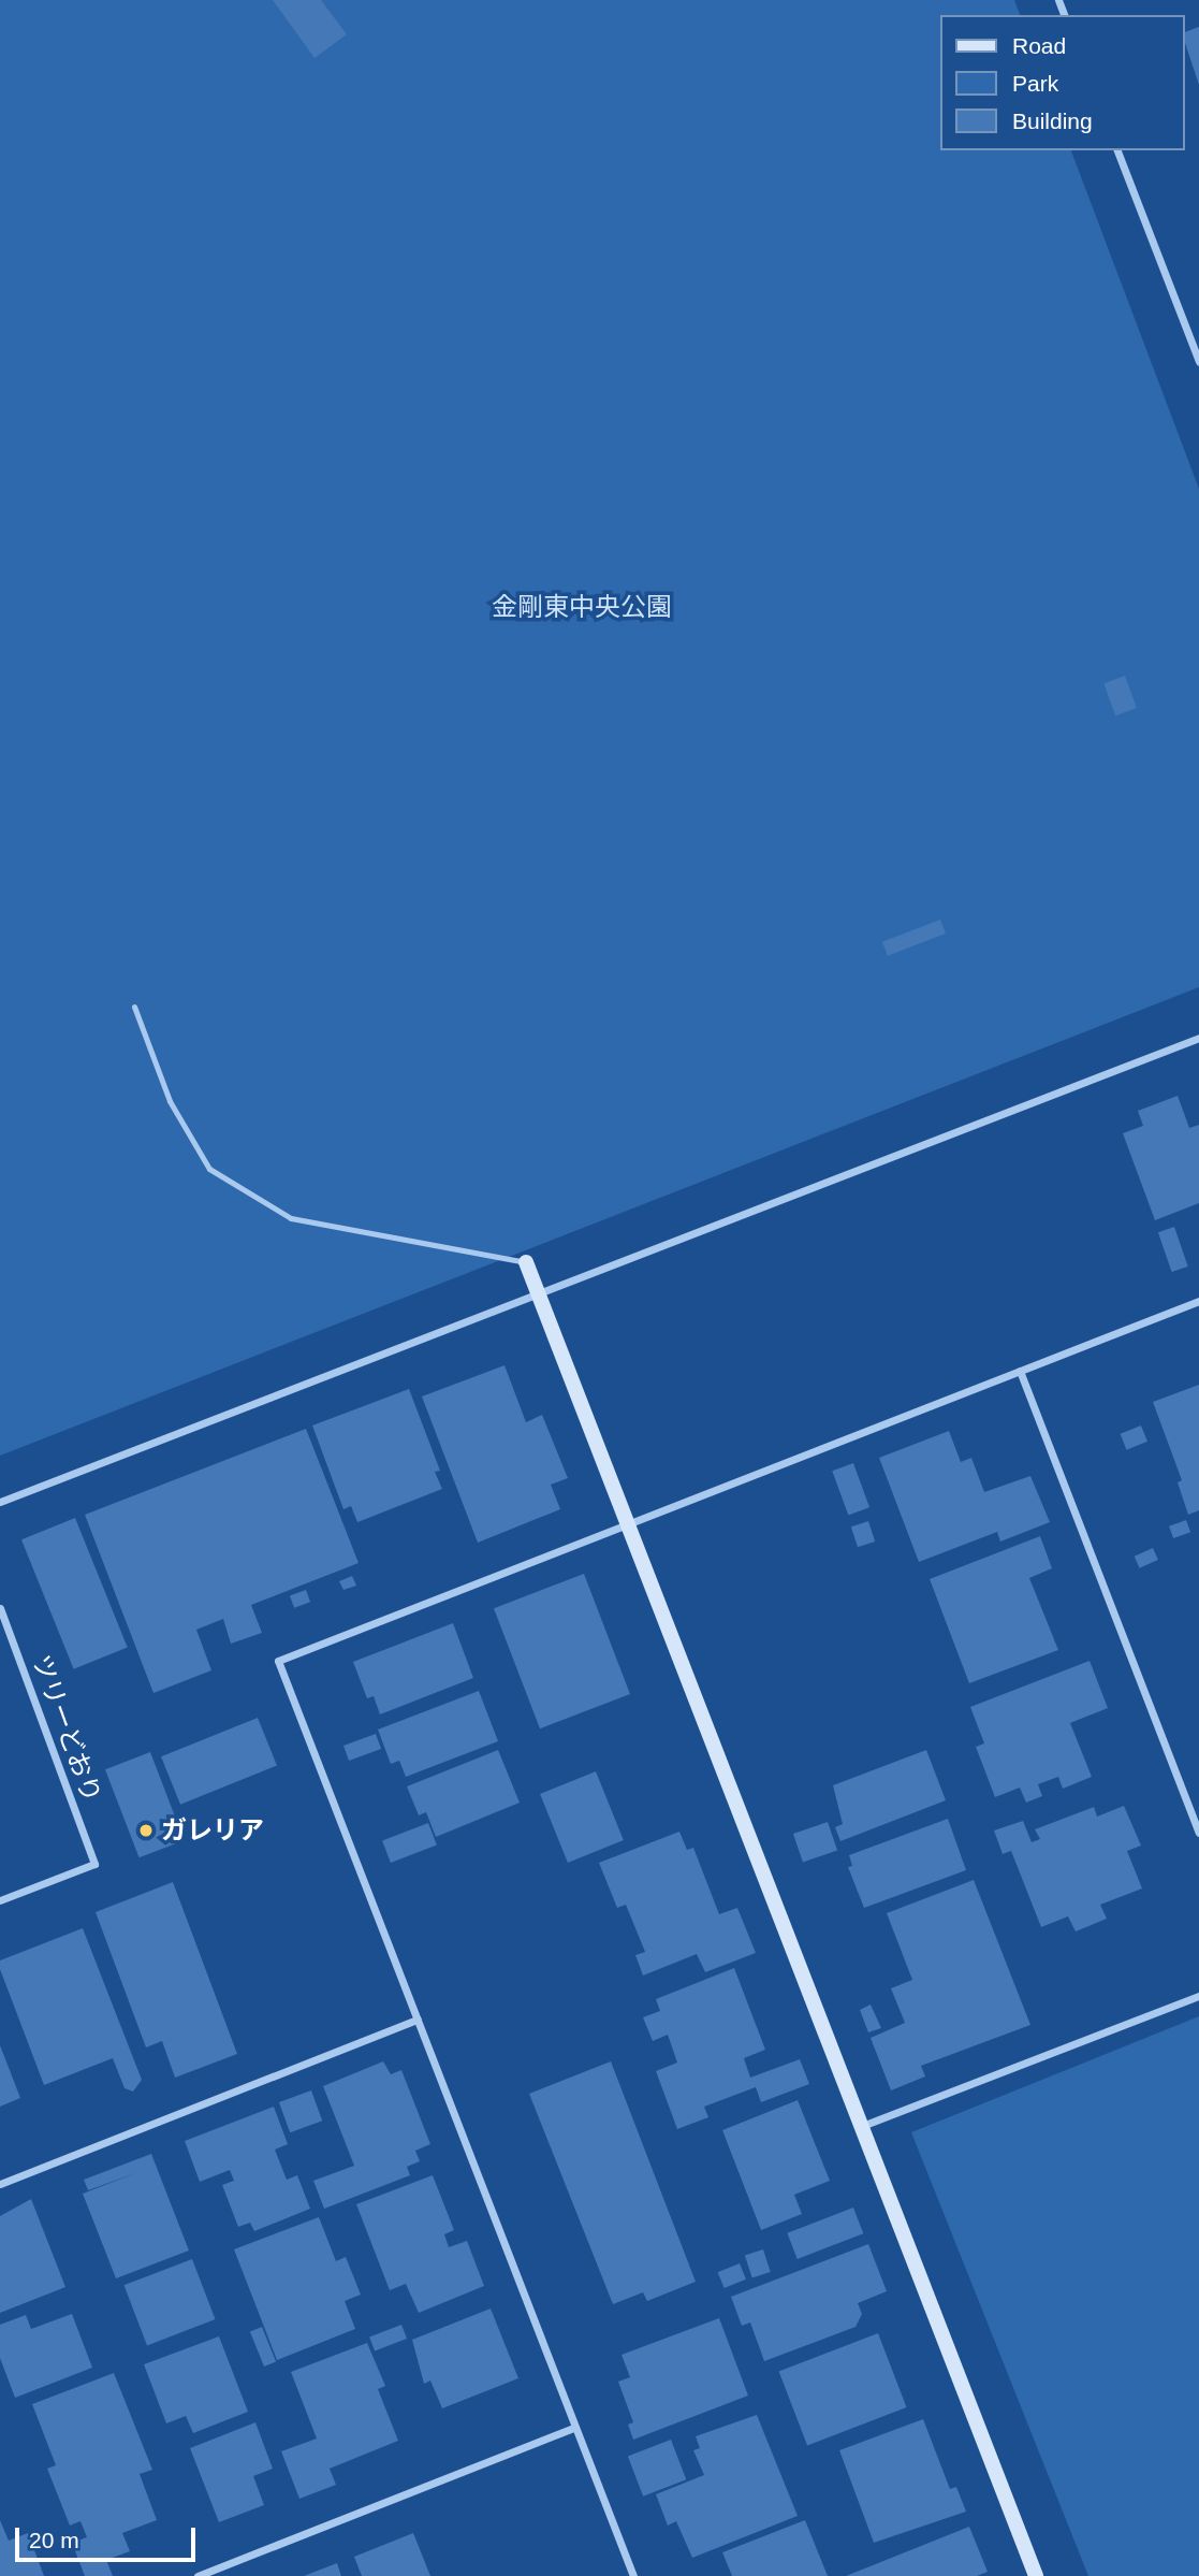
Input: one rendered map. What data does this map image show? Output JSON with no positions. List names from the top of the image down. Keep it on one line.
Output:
{"streets":{"street":["ツリーどおり"]},"parks":["金剛東中央公園"],"places":["ガレリア"],"legend":["Road","Park","Building"],"scale_bar":"20 m"}
